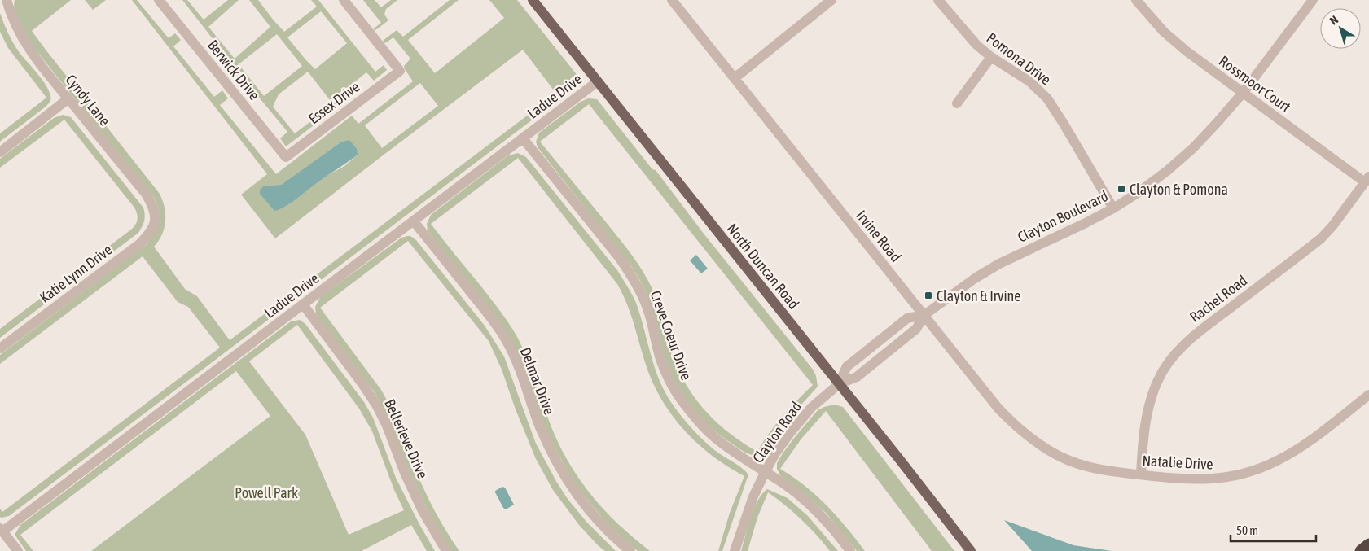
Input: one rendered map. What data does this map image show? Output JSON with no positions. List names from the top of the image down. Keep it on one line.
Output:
{"streets":{"main road":["North Duncan Road"],"street":["Pomona Drive","Berwick Drive","Rossmoor Court","Ladue Drive","Cyndy Lane","Essex Drive","Clayton Boulevard","Irvine Road","Katie Lynn Drive","Rachel Road","Creve Coeur Drive","Delmar Drive","Clayton Road","Bellerieve Drive","Natalie Drive"]},"crossings":[["Pomona Drive","Clayton Boulevard"],["Berwick Drive","Essex Drive"],["Rossmoor Court","Clayton Boulevard"],["Rossmoor Court","Rachel Road"],["Ladue Drive","North Duncan Road"],["Ladue Drive","Creve Coeur Drive"],["Ladue Drive","Delmar Drive"],["Ladue Drive","Bellerieve Drive"],["Cyndy Lane","Katie Lynn Drive"],["Clayton Boulevard","Irvine Road"],["Clayton Boulevard","North Duncan Road"],["Clayton Boulevard","Clayton Road"],["Irvine Road","Natalie Drive"],["North Duncan Road","Clayton Road"],["Rachel Road","Natalie Drive"],["Creve Coeur Drive","Clayton Road"]],"parks":["Powell Park"],"places":{"transit":["Clayton & Pomona","Clayton & Irvine"]},"scale_bar":"50 m","north":"top left"}
